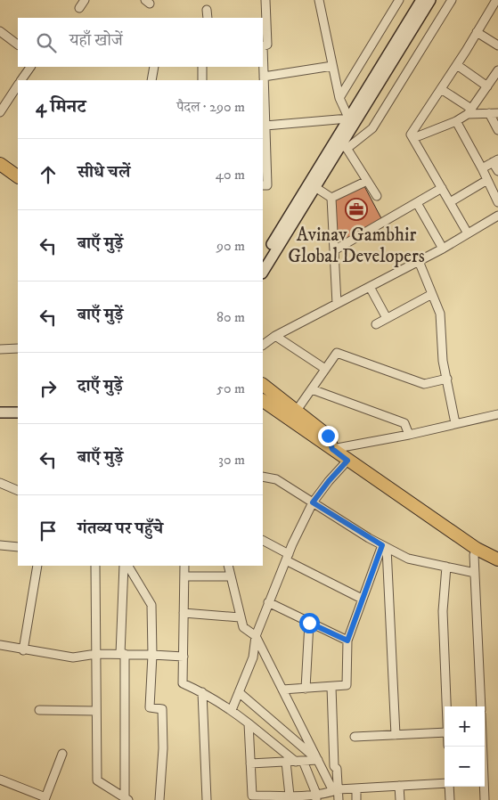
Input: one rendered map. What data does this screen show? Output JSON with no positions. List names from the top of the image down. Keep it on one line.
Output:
{"places":{"office":["Avinav Gambhir Global Developers"]},"page":{"search":"यहाँ खोजें","heading":["4 मिनट","पैदल · 290 m"],"list":[["सीधे चलें","40 m"],["बाएँ मुड़ें","90 m"],["बाएँ मुड़ें","80 m"],["दाएँ मुड़ें","50 m"],["बाएँ मुड़ें","30 m"],"गंतव्य पर पहुँचे"],"map_buttons":["+","−"]}}
